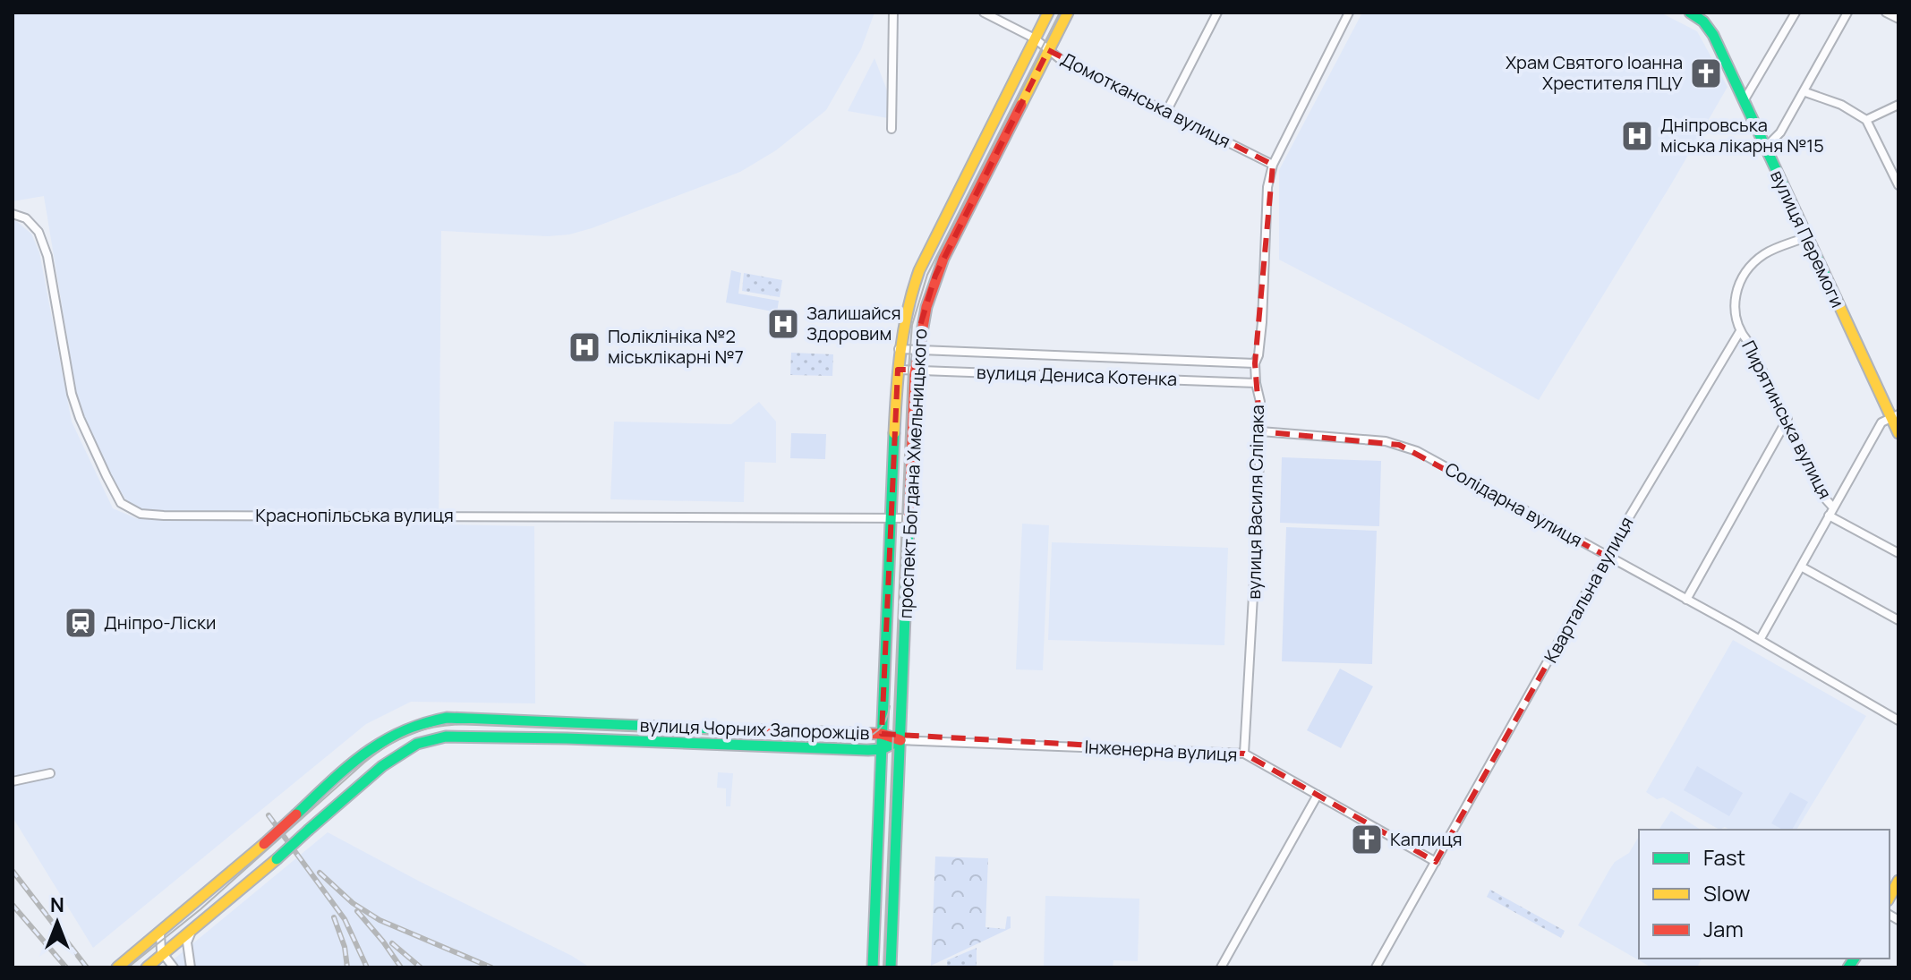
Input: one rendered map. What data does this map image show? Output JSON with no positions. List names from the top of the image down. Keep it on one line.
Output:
{"streets":{"main road":["вулиця Перемоги","проспект Богдана Хмельницького","вулиця Чорних Запорожців"],"street":["Домотканська вулиця","вулиця Дениса Котенка","Пирятинська вулиця","вулиця Василя Сліпака","Солідарна вулиця","Краснопільська вулиця","Квартальна вулиця","Інженерна вулиця"]},"crossings":[["Домотканська вулиця","проспект Богдана Хмельницького"],["Домотканська вулиця","вулиця Василя Сліпака"],["вулиця Дениса Котенка","проспект Богдана Хмельницького"],["вулиця Дениса Котенка","вулиця Василя Сліпака"],["Пирятинська вулиця","Квартальна вулиця"],["проспект Богдана Хмельницького","Краснопільська вулиця"],["проспект Богдана Хмельницького","вулиця Чорних Запорожців"],["проспект Богдана Хмельницького","Інженерна вулиця"],["вулиця Василя Сліпака","Солідарна вулиця"],["вулиця Василя Сліпака","Інженерна вулиця"],["Солідарна вулиця","Квартальна вулиця"],["Квартальна вулиця","Інженерна вулиця"],["вулиця Чорних Запорожців","Інженерна вулиця"]],"places":{"church":["Храм Святого Іоанна Хрестителя ПЦУ","Каплиця"],"hospital":["Дніпровська міська лікарня №15","Залишайся Здоровим","Поліклініка №2 міськлікарні №7"],"station":["Дніпро-Ліски"]},"legend":["Fast","Slow","Jam"],"north":"top"}
